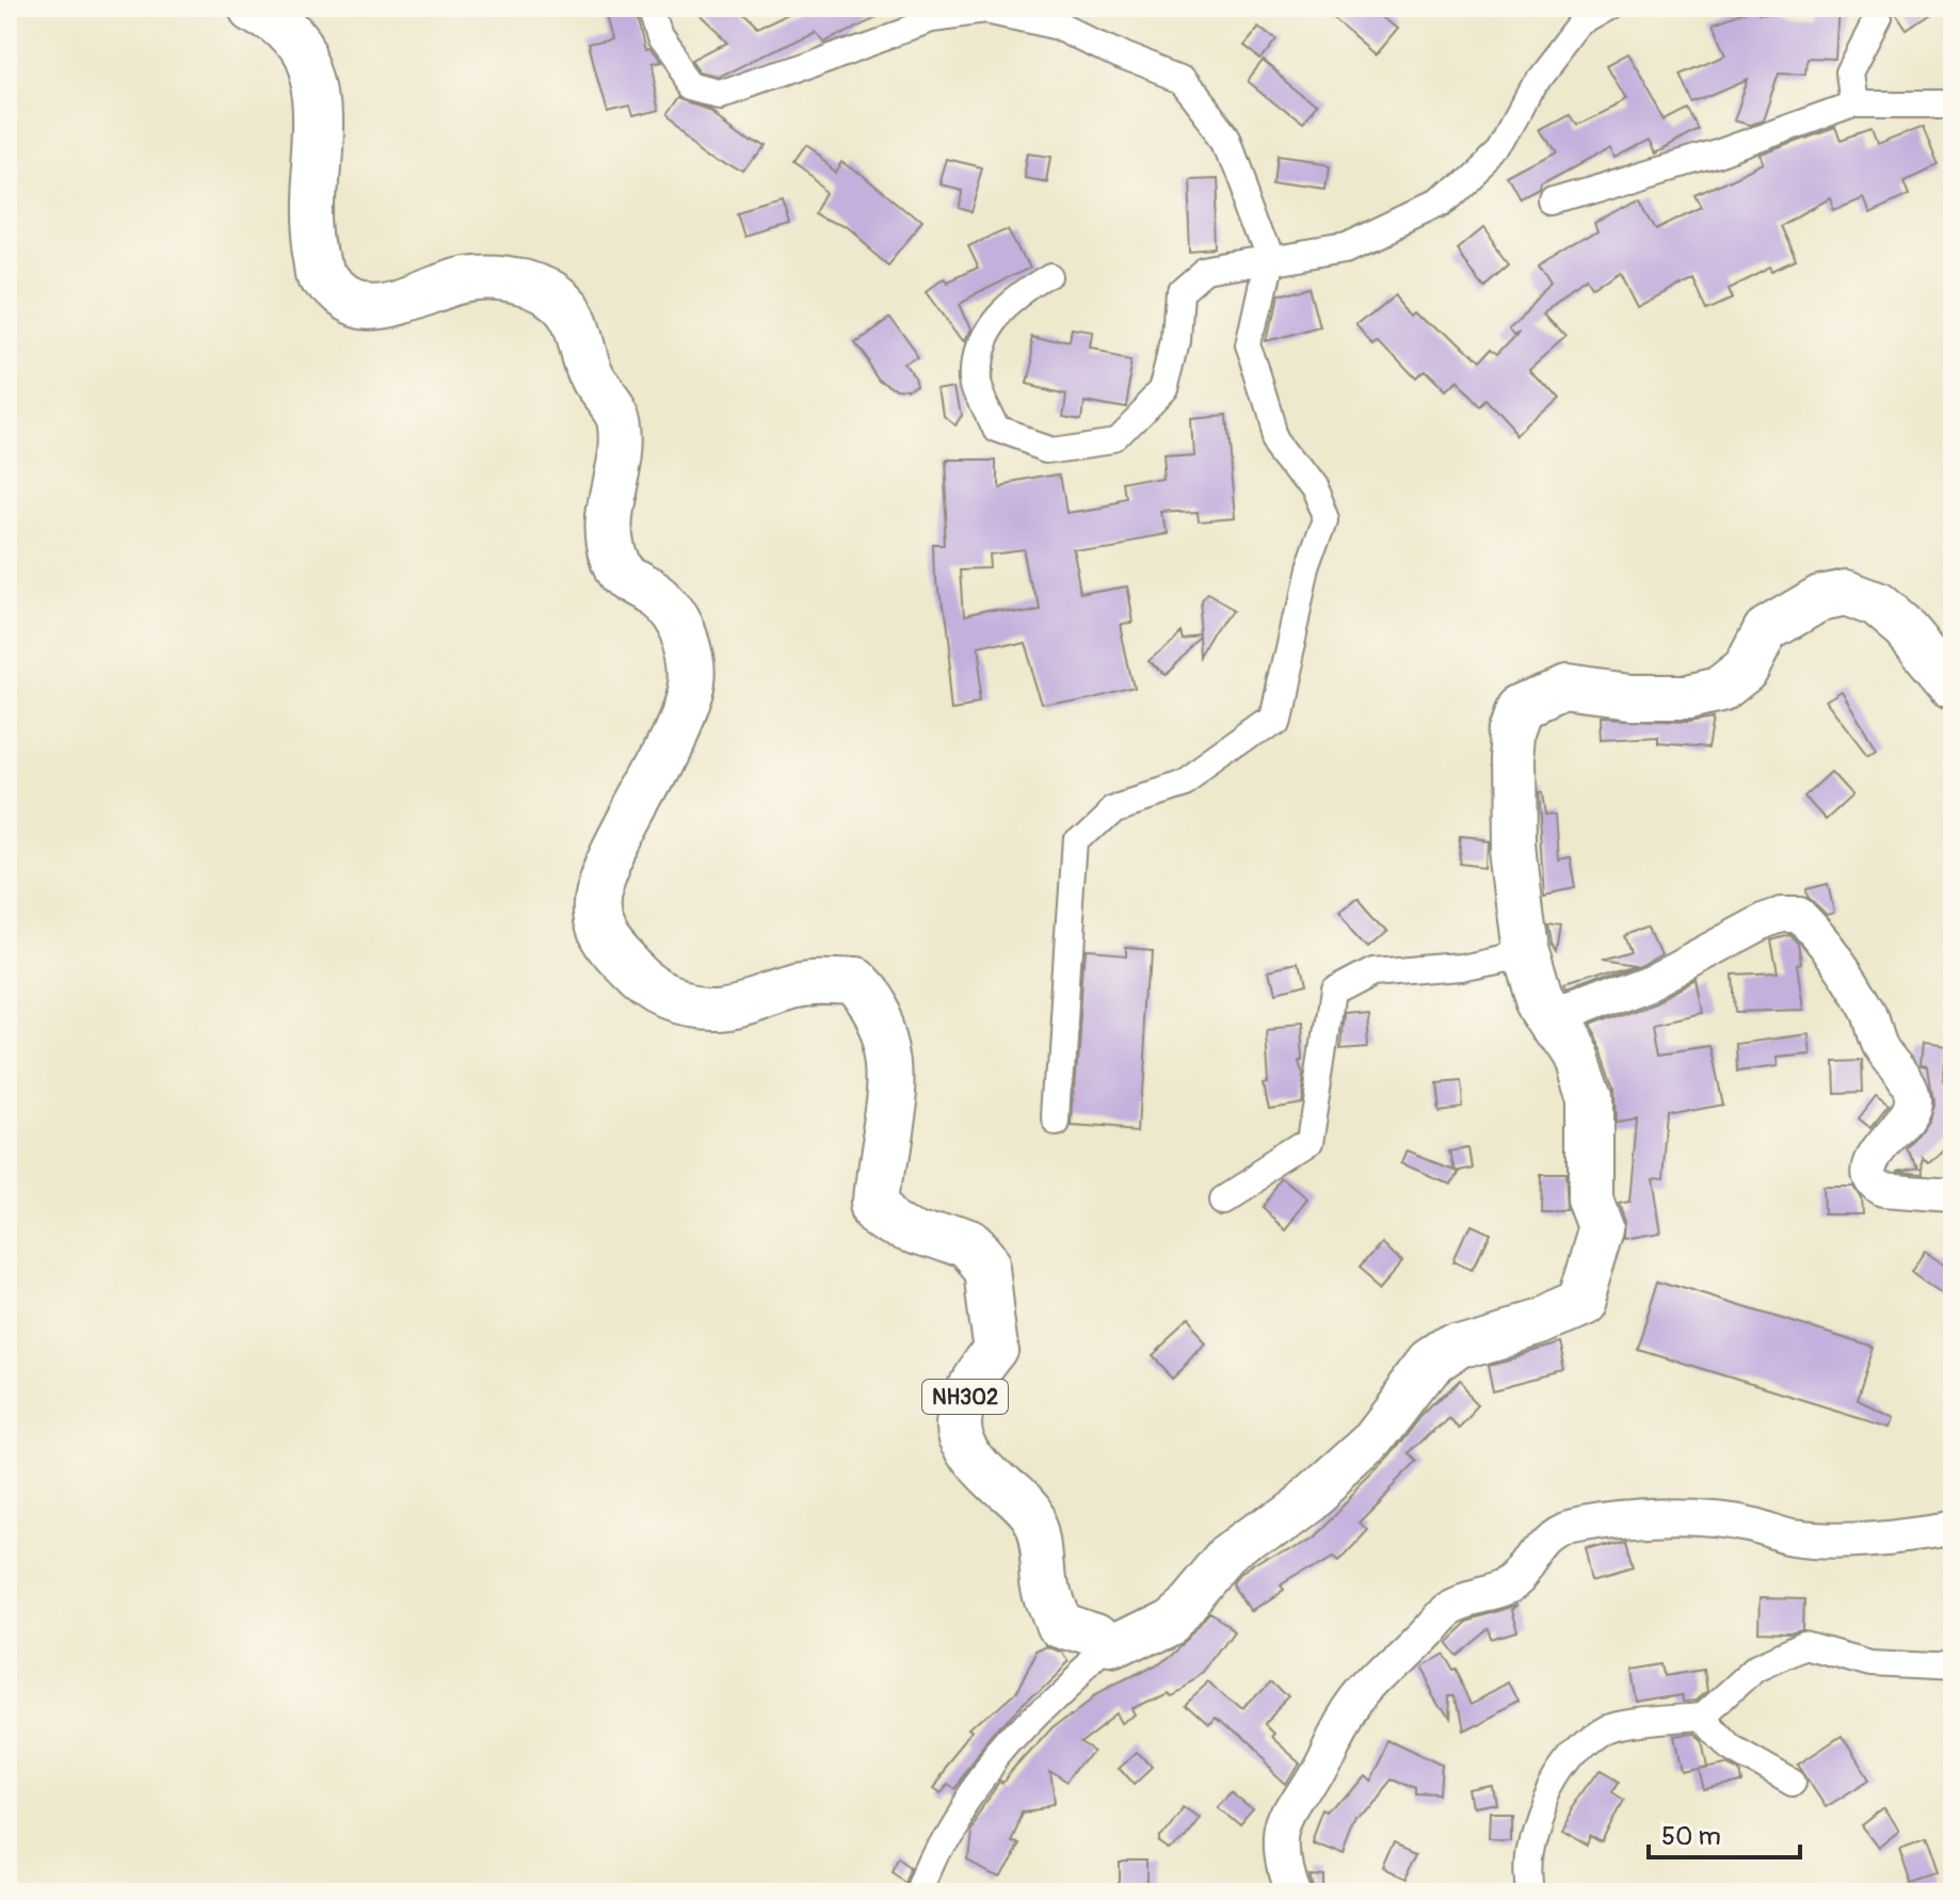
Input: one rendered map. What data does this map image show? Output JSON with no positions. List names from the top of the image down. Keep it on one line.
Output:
{"streets":{"highway":["NH302"]},"scale_bar":"50 m"}
